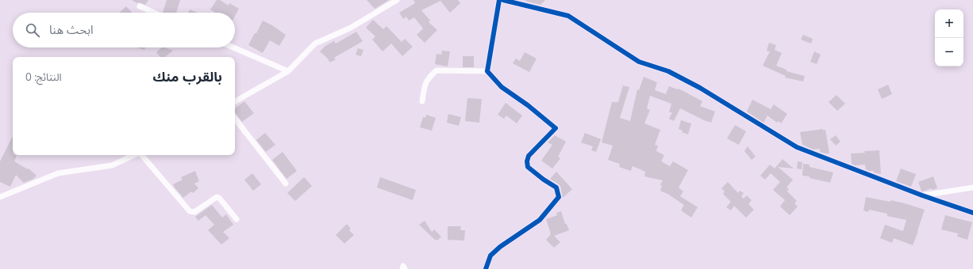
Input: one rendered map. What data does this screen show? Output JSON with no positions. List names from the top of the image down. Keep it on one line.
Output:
{"page":{"map_buttons":["+","−"],"search":"ابحث هنا","heading":["بالقرب منك","النتائج: 0"]}}
